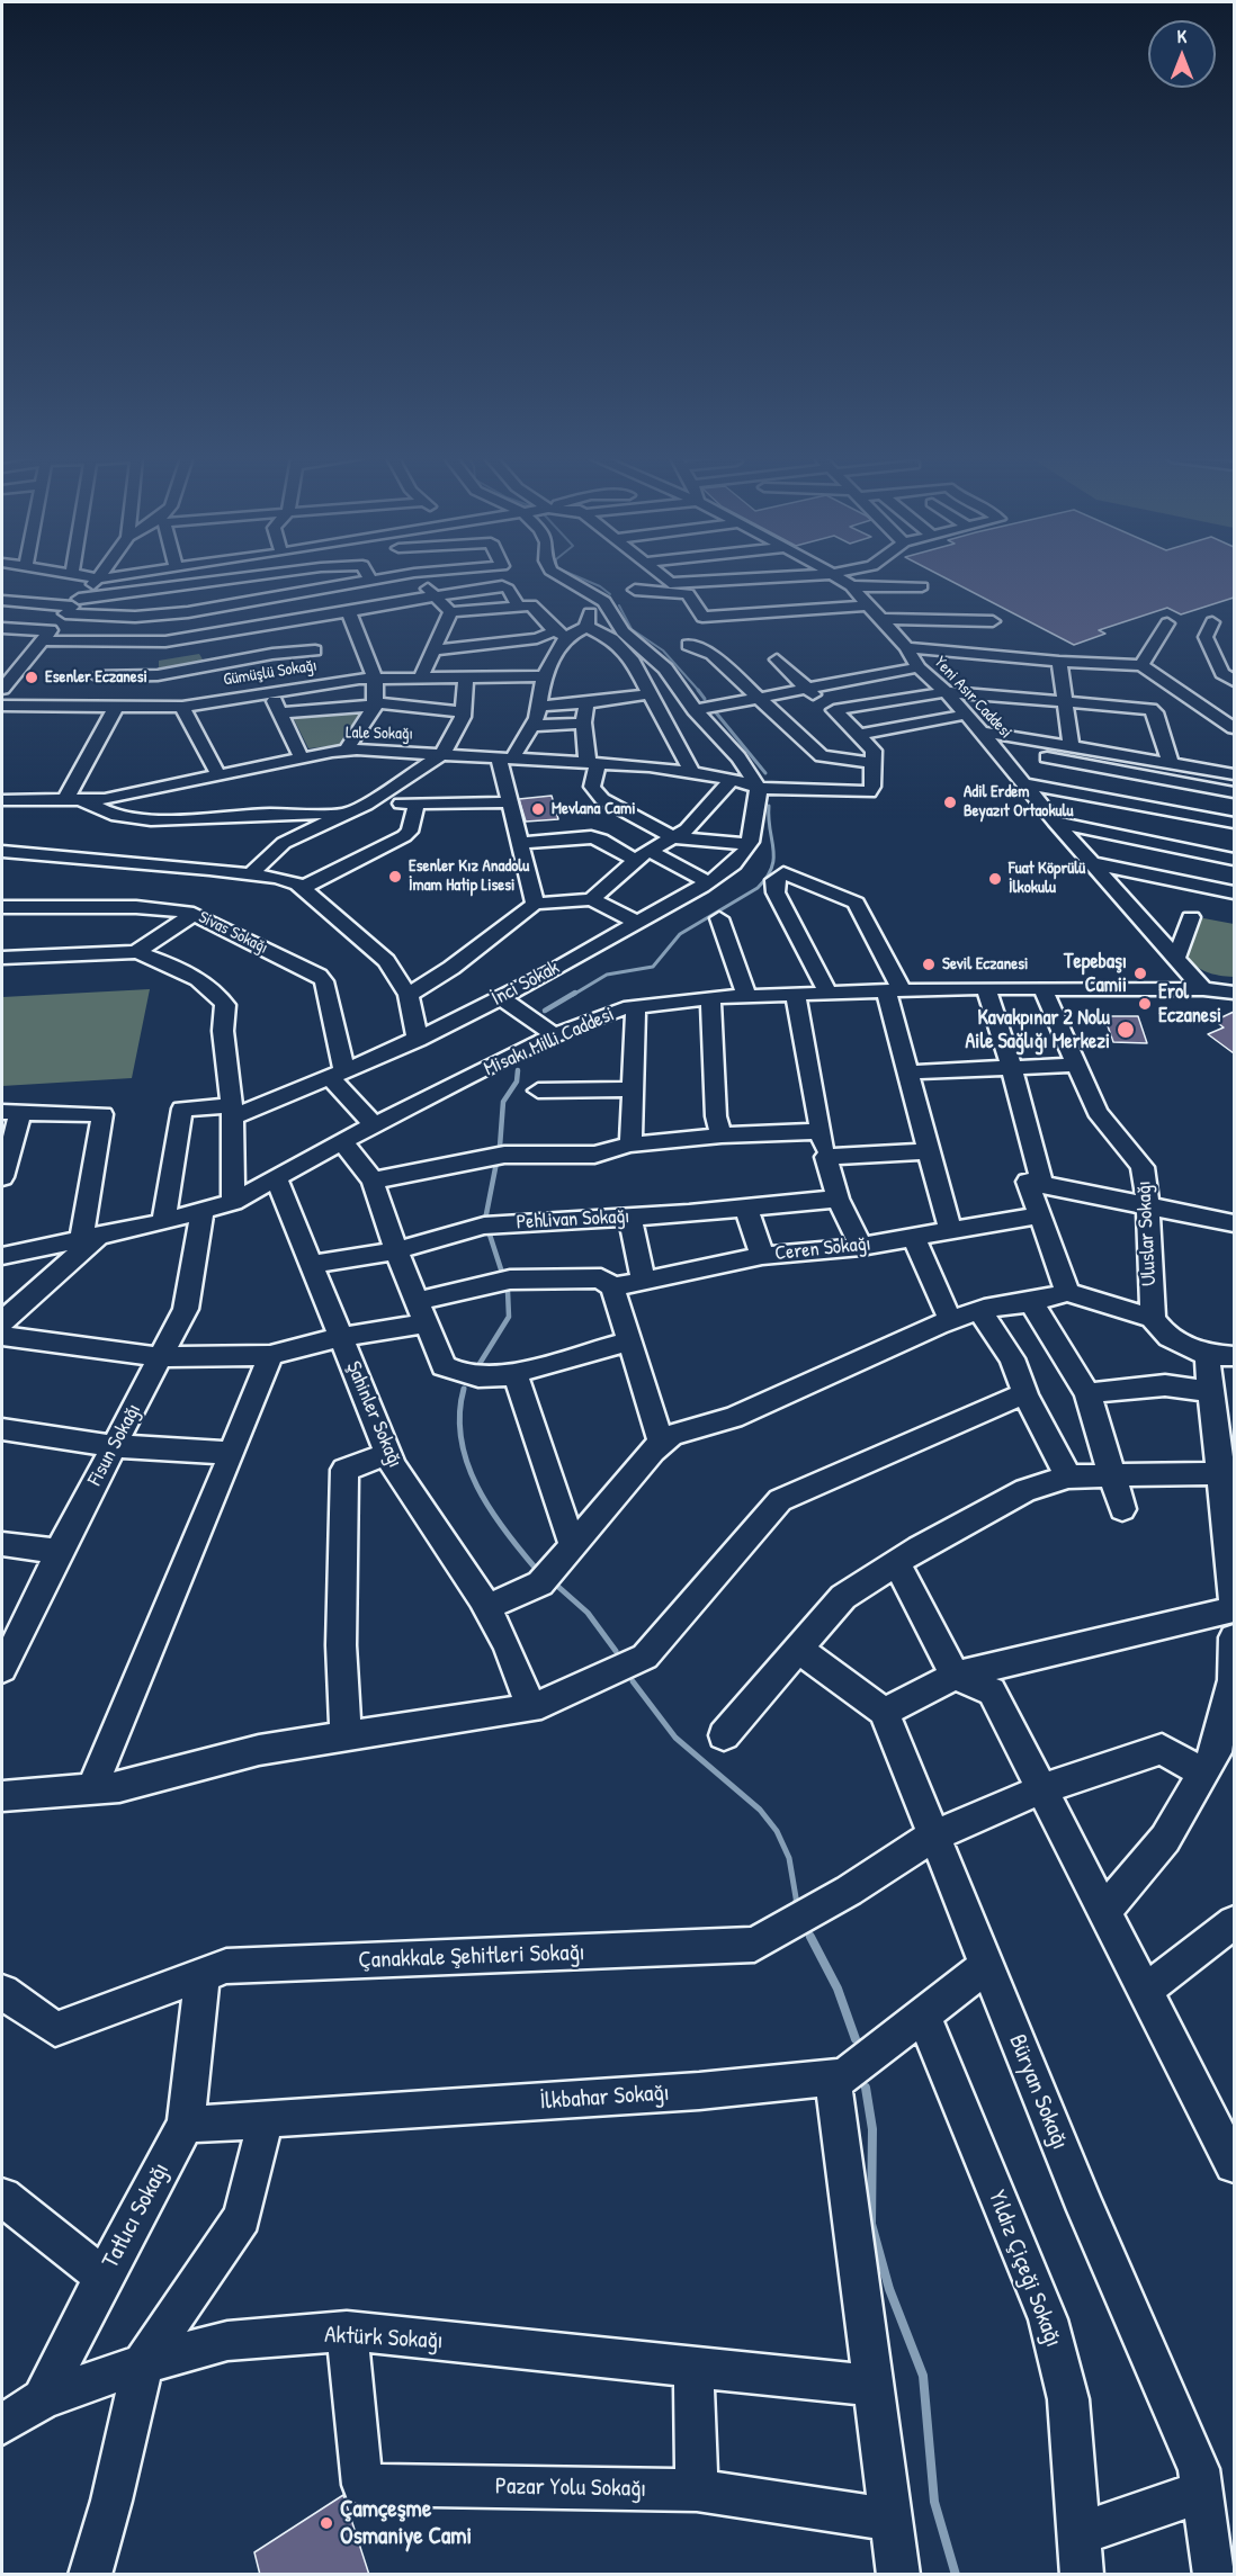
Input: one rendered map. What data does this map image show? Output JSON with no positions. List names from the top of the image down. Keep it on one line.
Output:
{"streets":{"street":["Gümüşlü Sokağı","Yeni Asır Caddesi","Lale Sokağı","Sivas Sokağı","İnci Sokak","Misakı Milli Caddesi","Pehlivan Sokağı","Uluslar Sokağı","Ceren Sokağı","Şahinler Sokağı","Fisun Sokağı","Çanakkale Şehitleri Sokağı","Büryan Sokağı","İlkbahar Sokağı","Tatlıcı Sokağı","Yıldız Çiçeği Sokağı","Aktürk Sokağı","Pazar Yolu Sokağı"]},"crossings":[["Yeni Asır Caddesi","Misakı Milli Caddesi"],["Sivas Sokağı","İnci Sokak"],["İnci Sokak","Misakı Milli Caddesi"],["Misakı Milli Caddesi","Uluslar Sokağı"],["Misakı Milli Caddesi","Şahinler Sokağı"],["Misakı Milli Caddesi","Fisun Sokağı"],["Pehlivan Sokağı","Şahinler Sokağı"],["Çanakkale Şehitleri Sokağı","Büryan Sokağı"],["Çanakkale Şehitleri Sokağı","Tatlıcı Sokağı"],["Büryan Sokağı","İlkbahar Sokağı"],["Büryan Sokağı","Yıldız Çiçeği Sokağı"],["İlkbahar Sokağı","Tatlıcı Sokağı"],["İlkbahar Sokağı","Yıldız Çiçeği Sokağı"],["Tatlıcı Sokağı","Aktürk Sokağı"],["Aktürk Sokağı","Pazar Yolu Sokağı"]],"places":["Esenler Eczanesi","Adil Erdem Beyazıt Ortaokulu","Mevlana Cami","Esenler Kız Anadolu İmam Hatip Lisesi","Fuat Köprülü İlkokulu","Sevil Eczanesi","Tepebaşı Camii","Erol Eczanesi","Kavakpınar 2 Nolu Aile Sağlığı Merkezi","Çamçeşme Osmaniye Cami"],"north":"top"}
